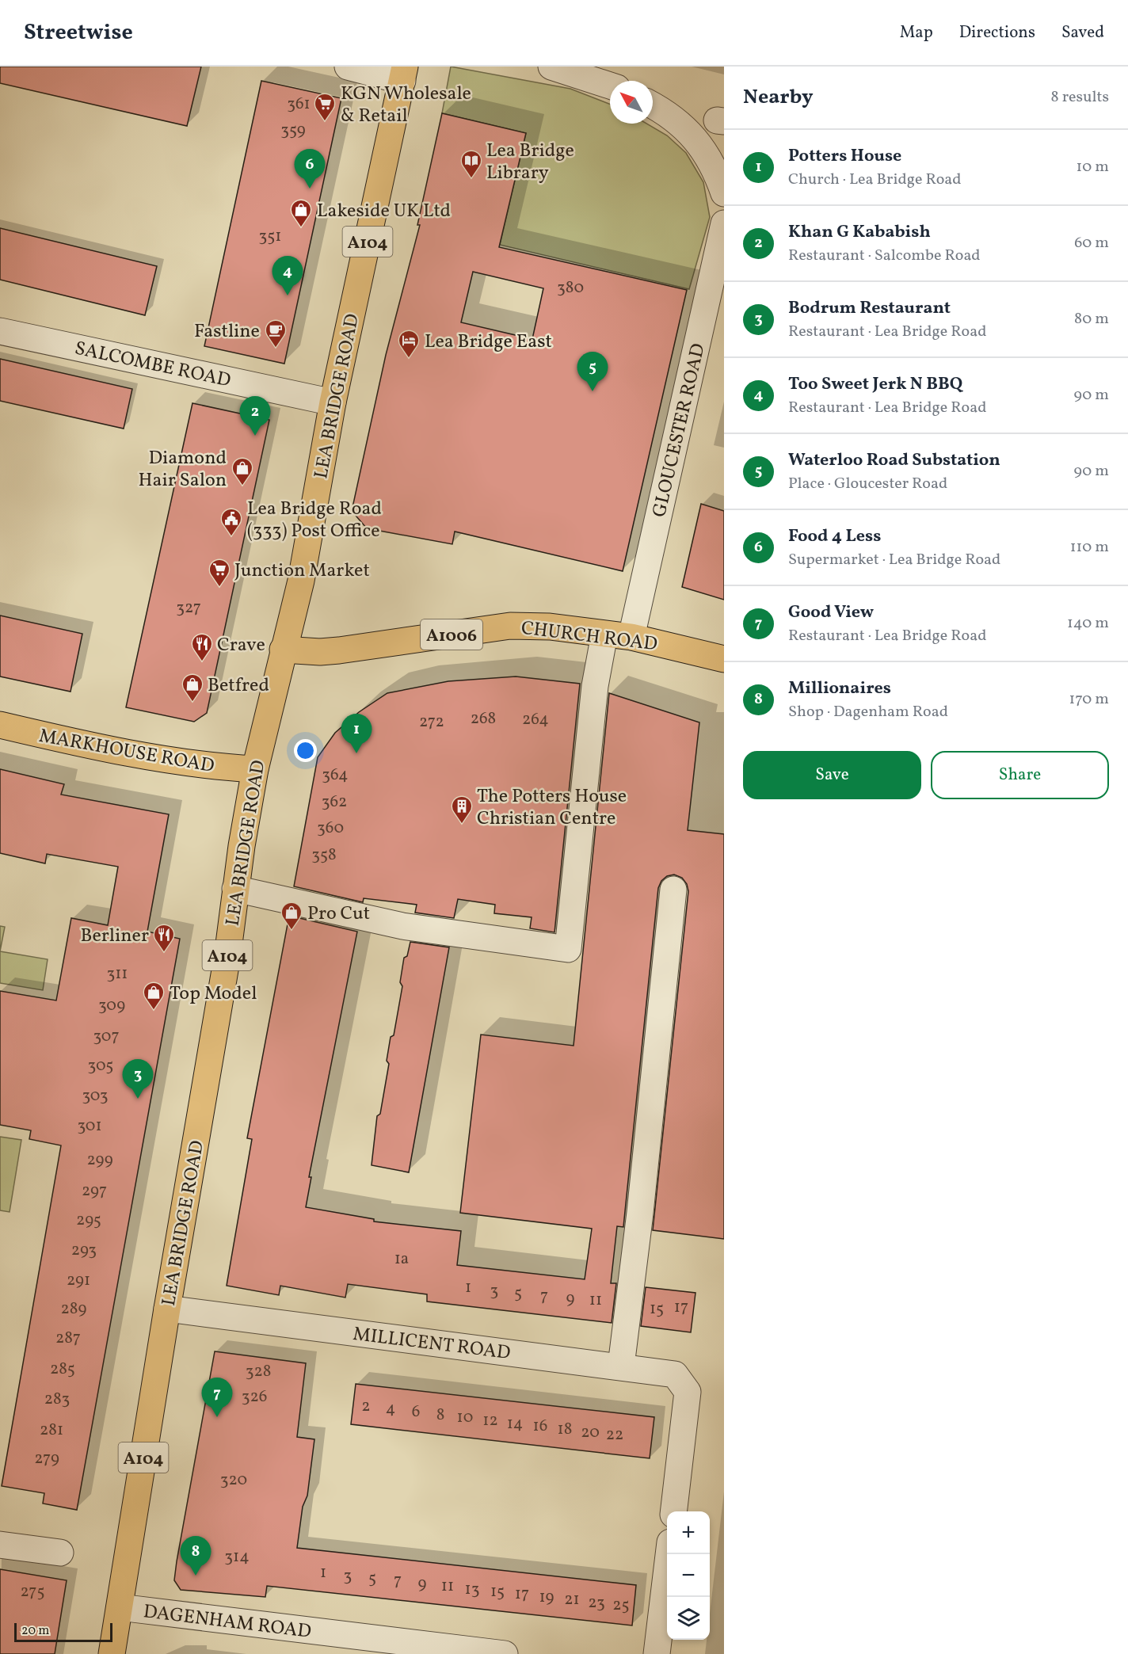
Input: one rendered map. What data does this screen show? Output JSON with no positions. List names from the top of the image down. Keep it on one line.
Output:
{"streets":{"main road":["A104","LEA BRIDGE ROAD","A1006","CHURCH ROAD","MARKHOUSE ROAD"],"street":["SALCOMBE ROAD","GLOUCESTER ROAD","MILLICENT ROAD","DAGENHAM ROAD"]},"crossings":[["SALCOMBE ROAD","LEA BRIDGE ROAD"],["LEA BRIDGE ROAD","CHURCH ROAD"],["LEA BRIDGE ROAD","MARKHOUSE ROAD"],["LEA BRIDGE ROAD","MILLICENT ROAD"],["LEA BRIDGE ROAD","DAGENHAM ROAD"],["GLOUCESTER ROAD","CHURCH ROAD"]],"places":{"supermarket":["KGN Wholesale & Retail","Junction Market"],"library":["Lea Bridge Library"],"shop":["Lakeside UK Ltd","Diamond Hair Salon","Betfred","Pro Cut","Top Model"],"cafe":["Fastline"],"hotel":["Lea Bridge East"],"public building":["Lea Bridge Road (333) Post Office"],"restaurant":["Crave","Berliner"],"building":["The Potters House Christian Centre"]},"house_numbers":["361","359","351","380","327","268","264","272","364","362","360","358","311","309","307","305","303","301","299","297","295","293","1a","291","1","3","5","7","9","11","17","289","15","287","285","328","326","283","2","4","6","8","10","12","14","16","18","281","20","22","279","320","314","1","3","5","7","9","11","13","275","15","17","19","21","23","25"],"scale_bar":"20 m","north":"top left","page":{"header":"Streetwise","nav":["Map","Directions","Saved"],"heading":["Nearby","8 results"],"list":[{"mark":"1","name":"Potters House","note":"Church · Lea Bridge Road","value":"10 m"},{"mark":"2","name":"Khan G Kababish","note":"Restaurant · Salcombe Road","value":"60 m"},{"mark":"3","name":"Bodrum Restaurant","note":"Restaurant · Lea Bridge Road","value":"80 m"},{"mark":"4","name":"Too Sweet Jerk N BBQ","note":"Restaurant · Lea Bridge Road","value":"90 m"},{"mark":"5","name":"Waterloo Road Substation","note":"Place · Gloucester Road","value":"90 m"},{"mark":"6","name":"Food 4 Less","note":"Supermarket · Lea Bridge Road","value":"110 m"},{"mark":"7","name":"Good View","note":"Restaurant · Lea Bridge Road","value":"140 m"},{"mark":"8","name":"Millionaires","note":"Shop · Dagenham Road","value":"170 m"}],"pins":["6","4","5","2","1","3","7","8"],"buttons":["Save","Share"],"map_buttons":["+","−"],"scale":"20 m"}}
